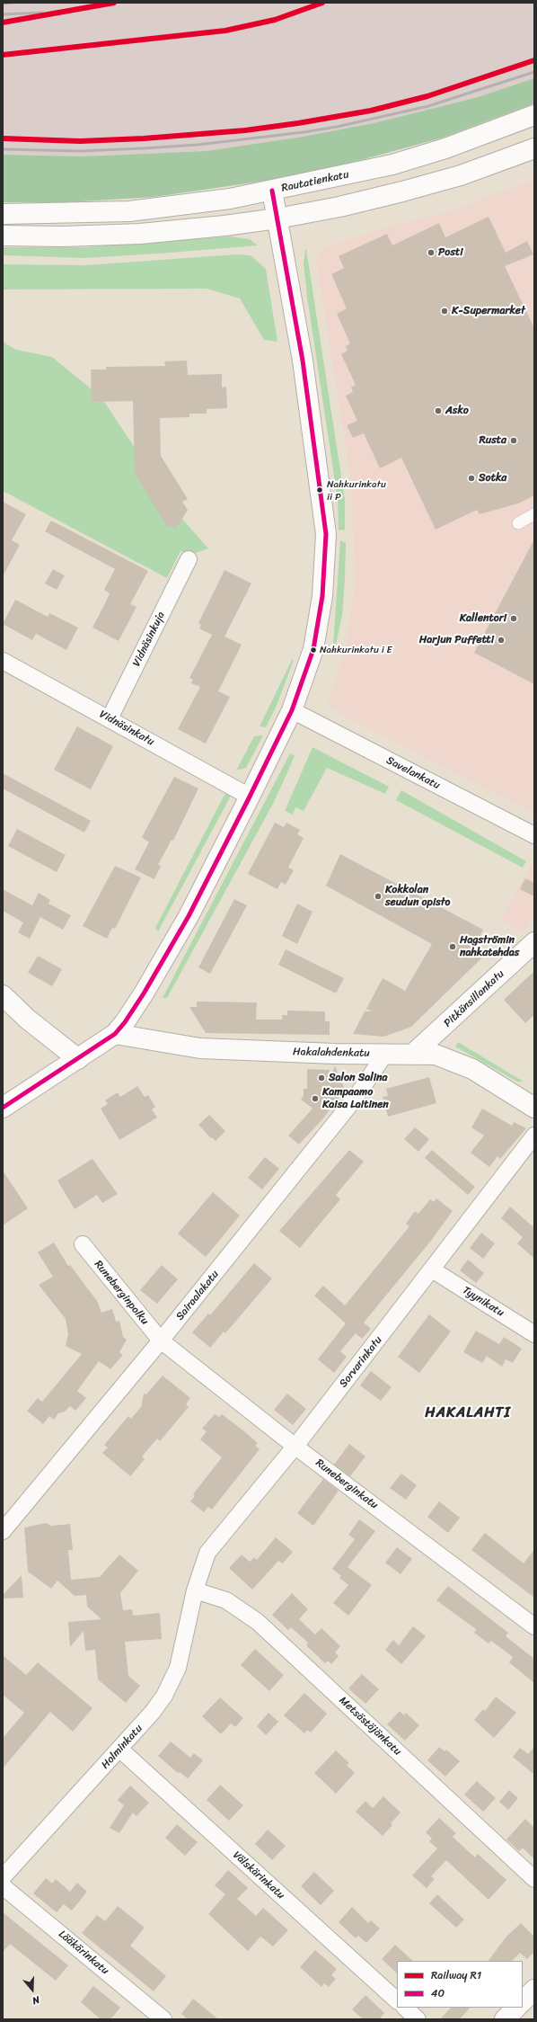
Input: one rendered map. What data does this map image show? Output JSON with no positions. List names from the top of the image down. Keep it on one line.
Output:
{"streets":{"main road":["Rautatienkatu","Pitkänsillankatu","Hakalahdenkatu"],"street":["Vidnäsinkuja","Vidnäsinkatu","Savelankatu","Runeberginpolku","Sairaalakatu","Tyynikatu","Sorvarinkatu","Runeberginkatu","Metsästäjänkatu","Holminkatu","Välskärinkatu","Lääkärinkatu"]},"crossings":[["Vidnäsinkuja","Vidnäsinkatu"],["Pitkänsillankatu","Hakalahdenkatu"],["Hakalahdenkatu","Sairaalakatu"],["Runeberginpolku","Sairaalakatu"],["Runeberginpolku","Runeberginkatu"],["Sairaalakatu","Runeberginkatu"],["Tyynikatu","Sorvarinkatu"],["Sorvarinkatu","Runeberginkatu"],["Sorvarinkatu","Metsästäjänkatu"],["Sorvarinkatu","Holminkatu"],["Metsästäjänkatu","Holminkatu"],["Holminkatu","Välskärinkatu"]],"districts":["HAKALAHTI"],"places":["Posti","K-Supermarket","Asko","Rusta","Sotka","Nahkurinkatu ii P","Kallentori","Harjun Puffetti","Nahkurinkatu i E","Kokkolan seudun opisto","Hagströmin nahkatehdas","Salon Salina","Kampaamo Kaisa Laitinen"],"lines":["rail line R1","transit line 40"],"legend":["Railway R1","40"],"north":"bottom"}
